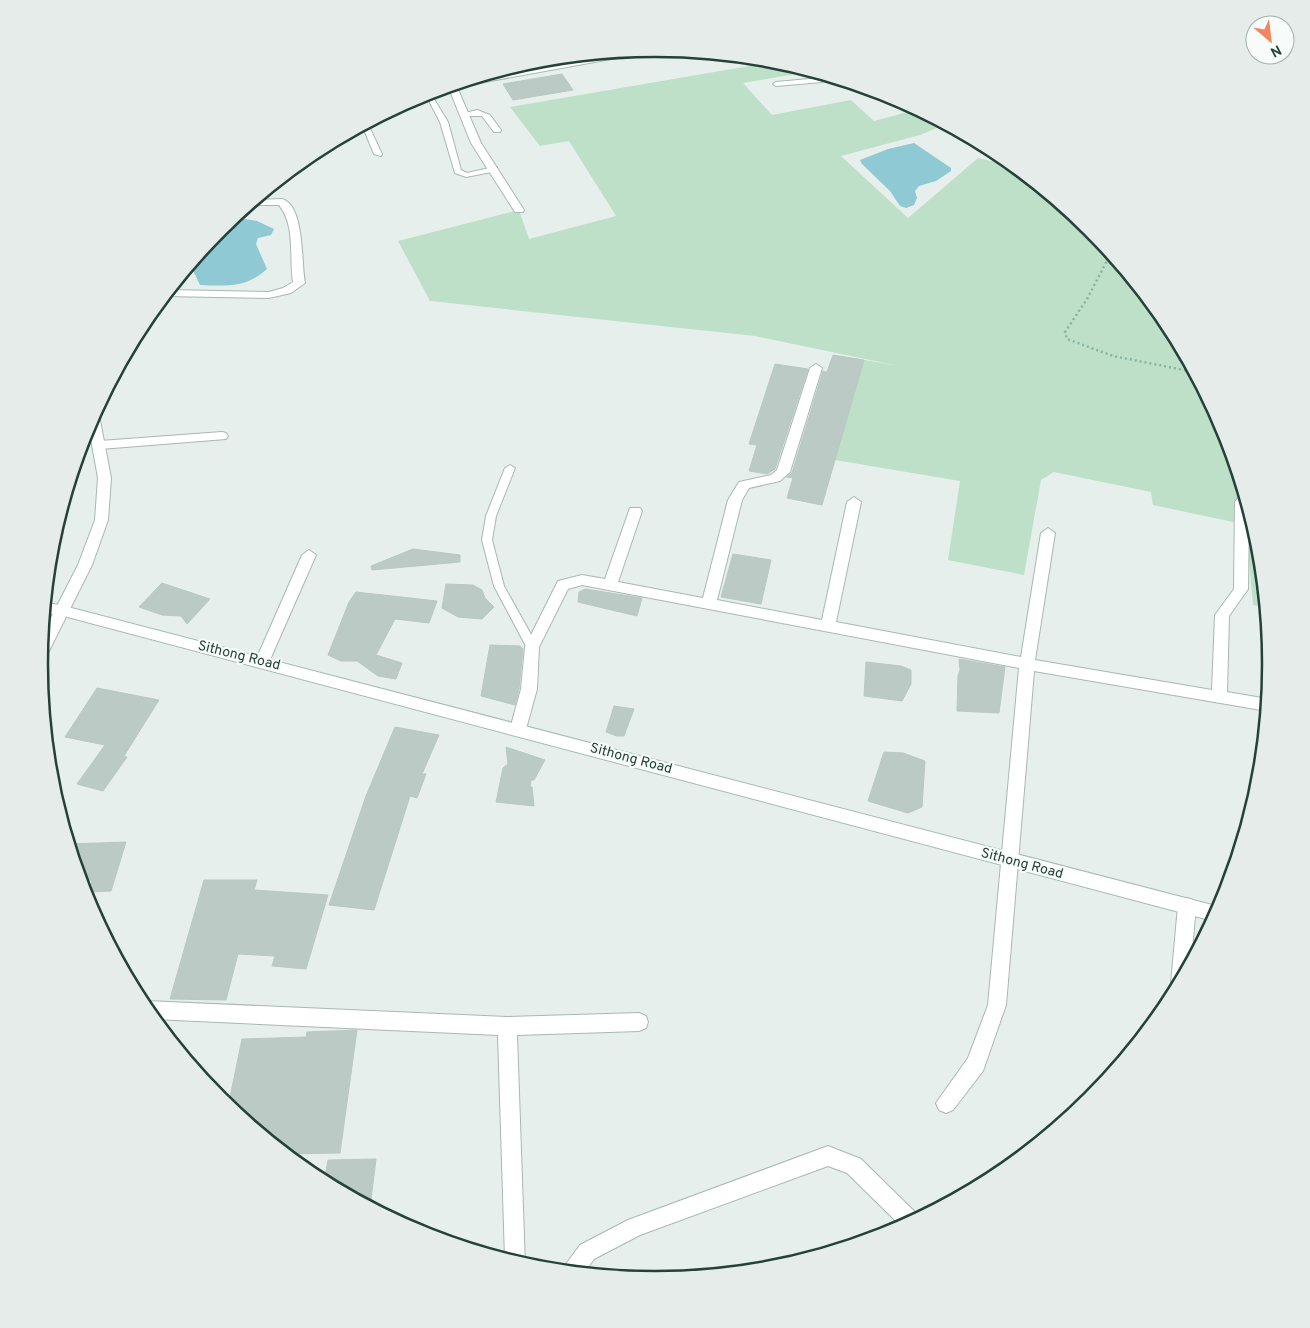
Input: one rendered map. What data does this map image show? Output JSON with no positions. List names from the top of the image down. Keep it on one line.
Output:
{"streets":{"street":["Sithong Road"]},"north":"bottom right"}
